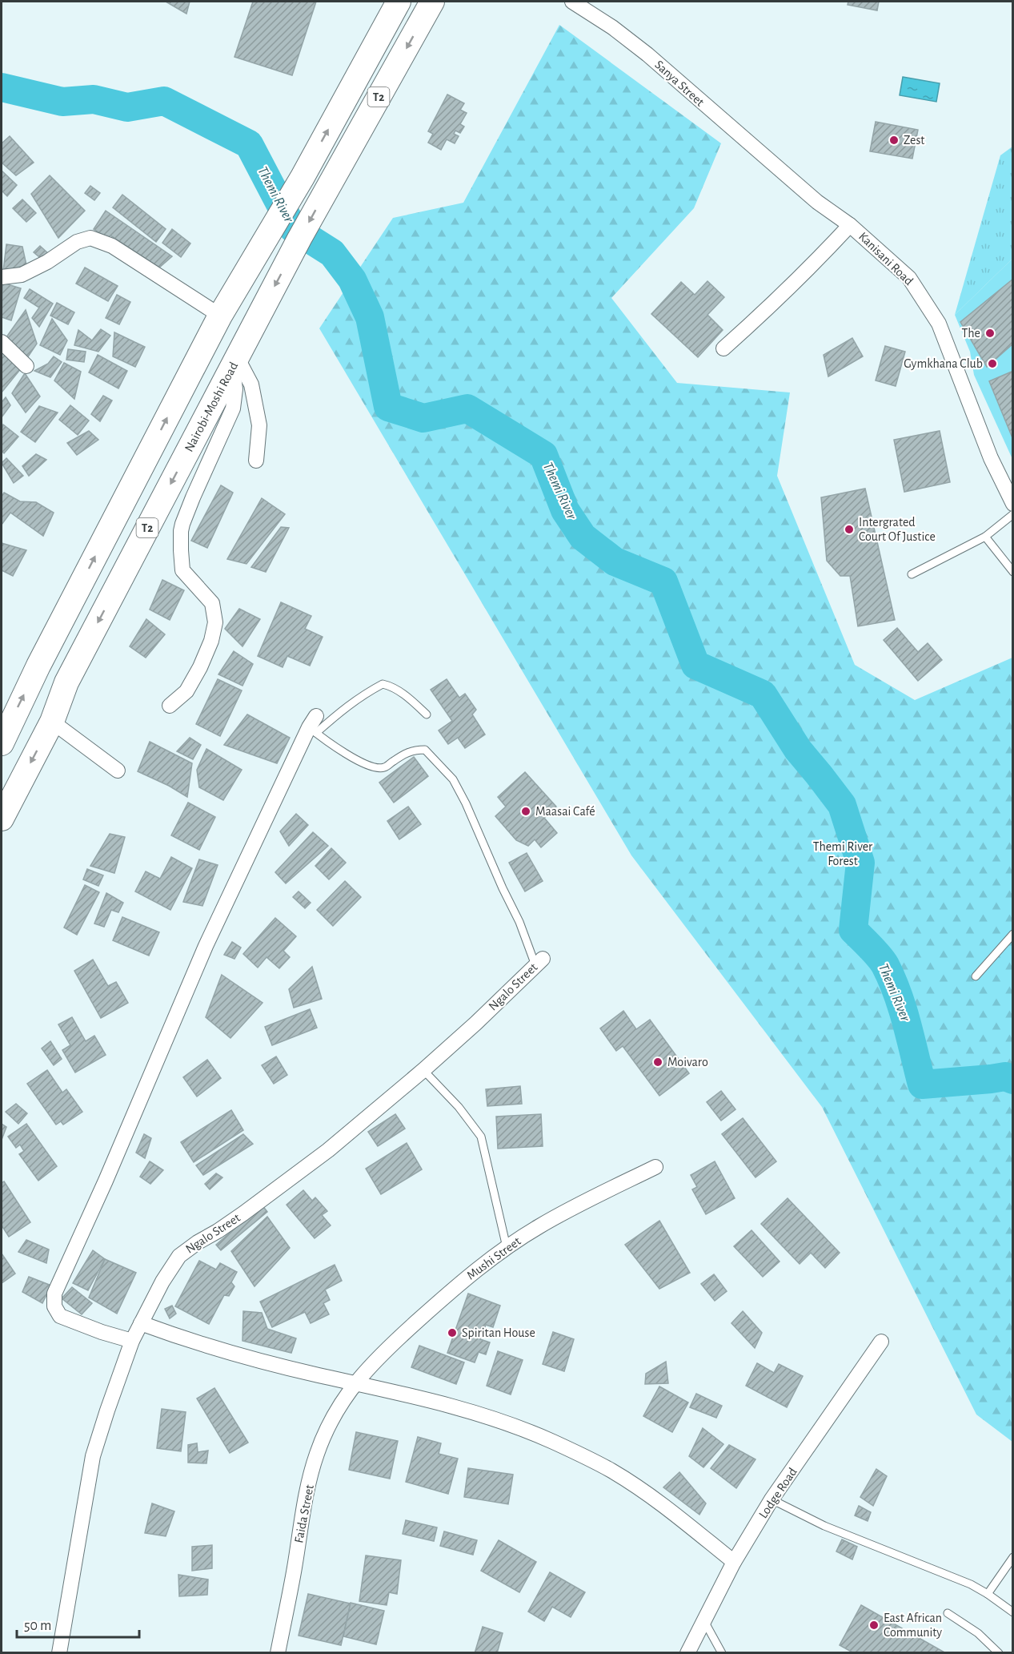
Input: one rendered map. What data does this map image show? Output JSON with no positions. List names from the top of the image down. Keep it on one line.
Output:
{"streets":{"highway":["T2","Nairobi-Moshi Road"],"street":["Sanya Street","Kanisani Road","Ngalo Street","Mushi Street","Lodge Road","Faida Street"]},"crossings":[["Sanya Street","Kanisani Road"],["Mushi Street","Faida Street"]],"water":["Themi River"],"parks":["Themi River Forest"],"places":["Zest","The","Gymkhana Club","Intergrated Court Of Justice","Maasai Café","Moivaro","Spiritan House","East African Community"],"scale_bar":"50 m"}
